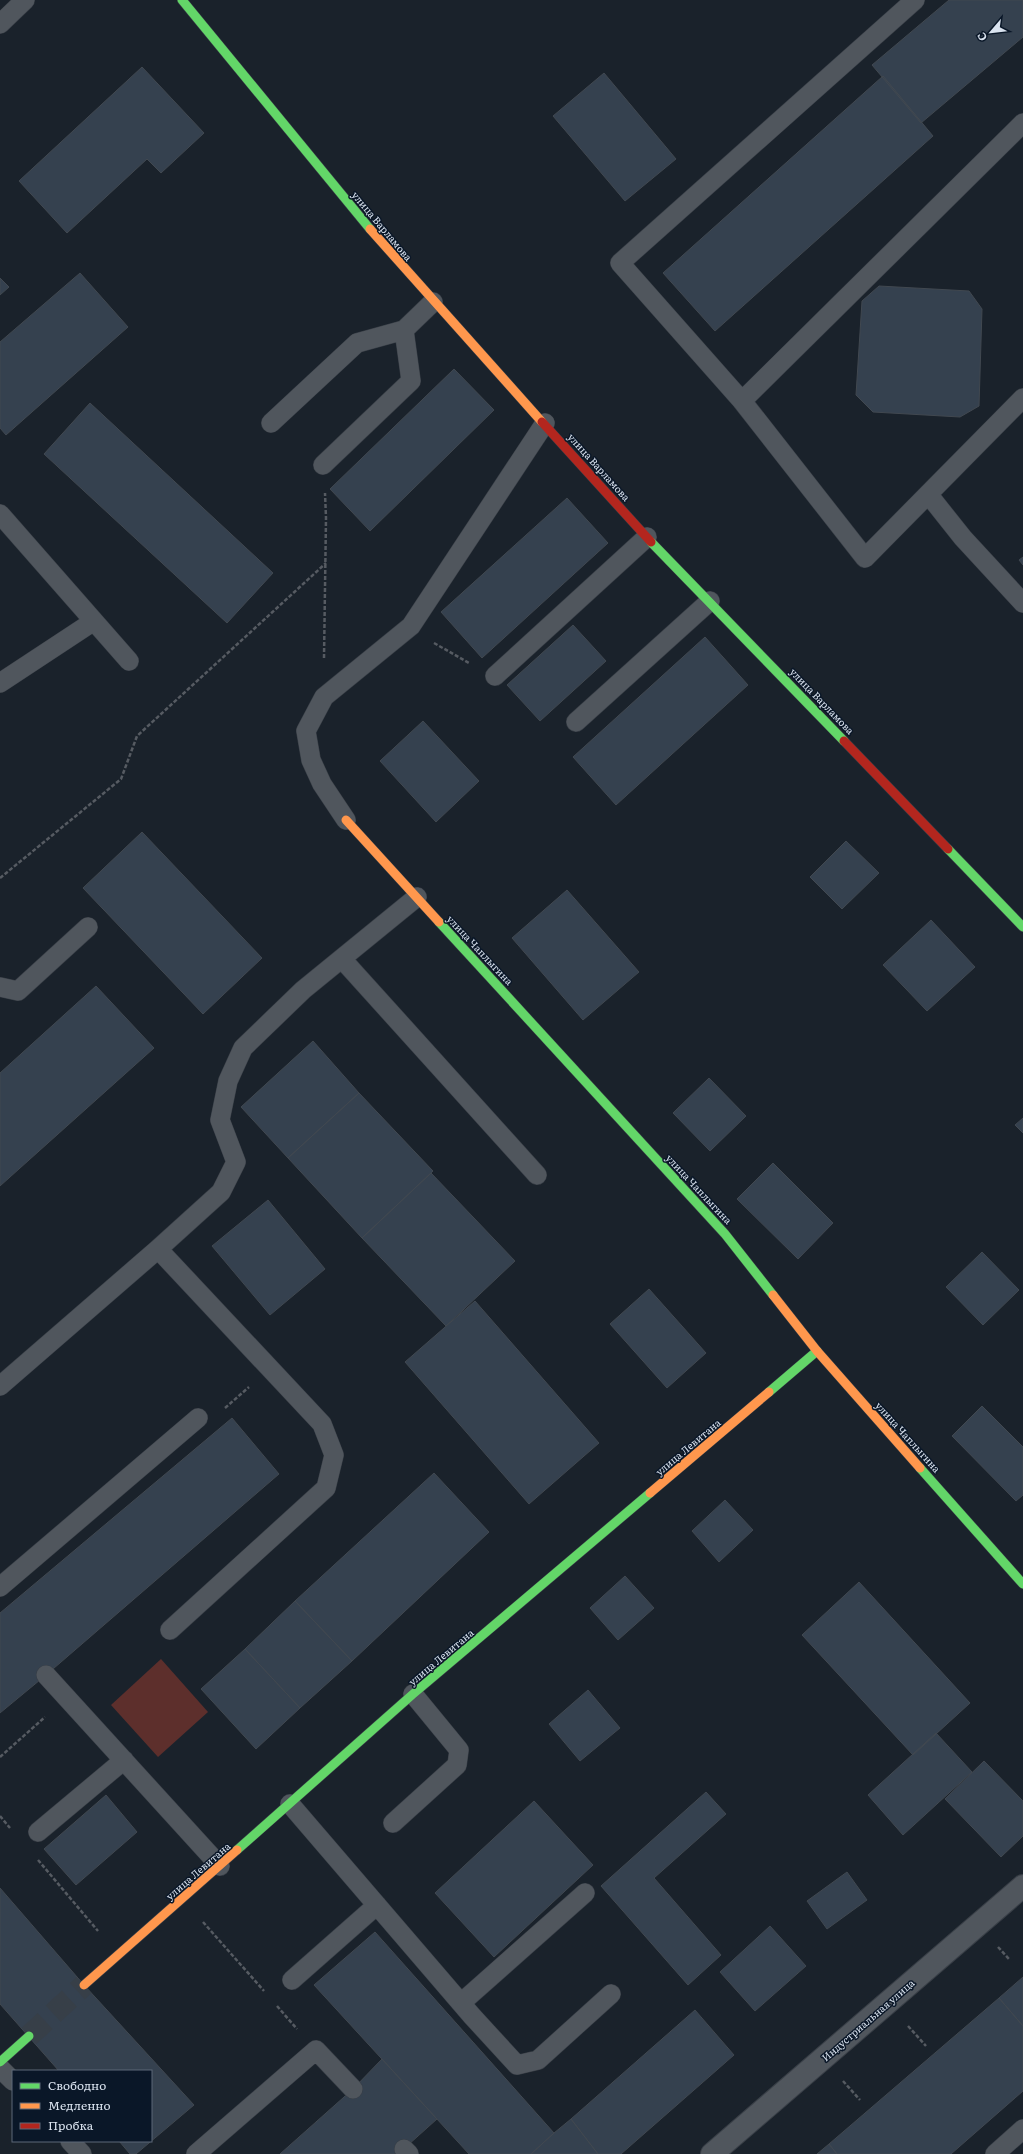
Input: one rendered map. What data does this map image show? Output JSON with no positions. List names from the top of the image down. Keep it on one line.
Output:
{"streets":{"street":["улица Варламова","улица Чаплыгина","улица Левитана","Индустриальная улица"]},"crossings":[["улица Чаплыгина","улица Левитана"]],"legend":["Свободно","Медленно","Пробка"],"north":"bottom left"}
